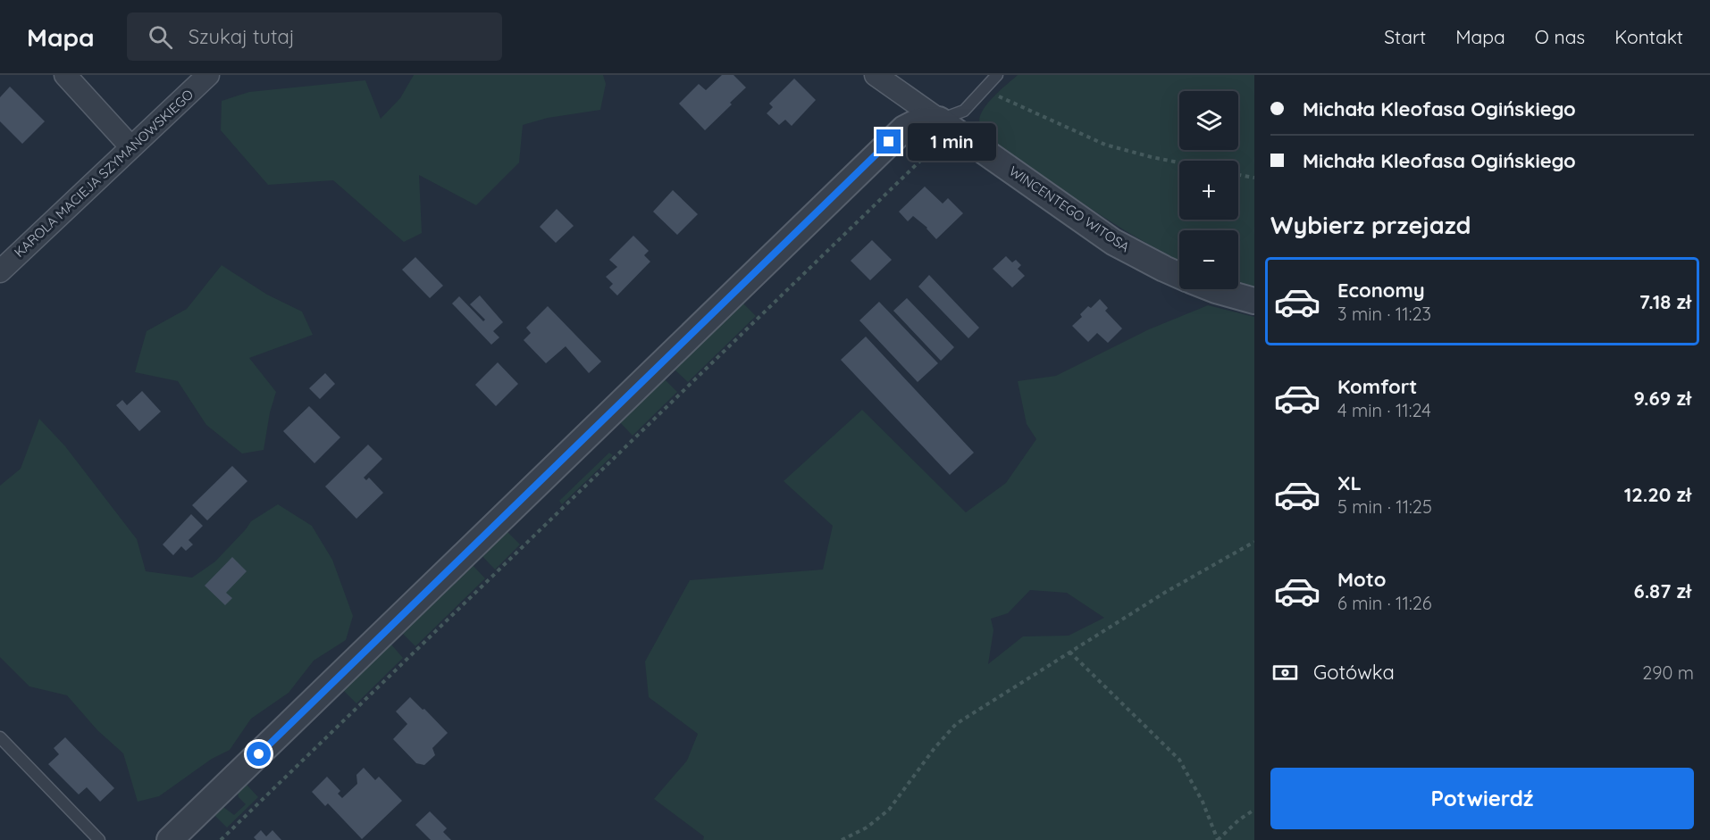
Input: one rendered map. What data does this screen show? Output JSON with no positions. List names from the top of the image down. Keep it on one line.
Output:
{"streets":{"street":["KAROLA MACIEJA SZYMANOWSKIEGO","WINCENTEGO WITOSA"]},"page":{"header":"Mapa","search":"Szukaj tutaj","nav":["Start","Mapa","O nas","Kontakt"],"banner":["Michała Kleofasa Ogińskiego","Michała Kleofasa Ogińskiego"],"map_buttons":["+","−"],"bubble":"1 min","heading":"Wybierz przejazd","list":[{"name":"Economy","note":"3 min · 11:23","value":"7.18 zł"},{"name":"Komfort","note":"4 min · 11:24","value":"9.69 zł"},{"name":"XL","note":"5 min · 11:25","value":"12.20 zł"},{"name":"Moto","note":"6 min · 11:26","value":"6.87 zł"}],"pay":["Gotówka","290 m"],"buttons":"Potwierdź"}}
